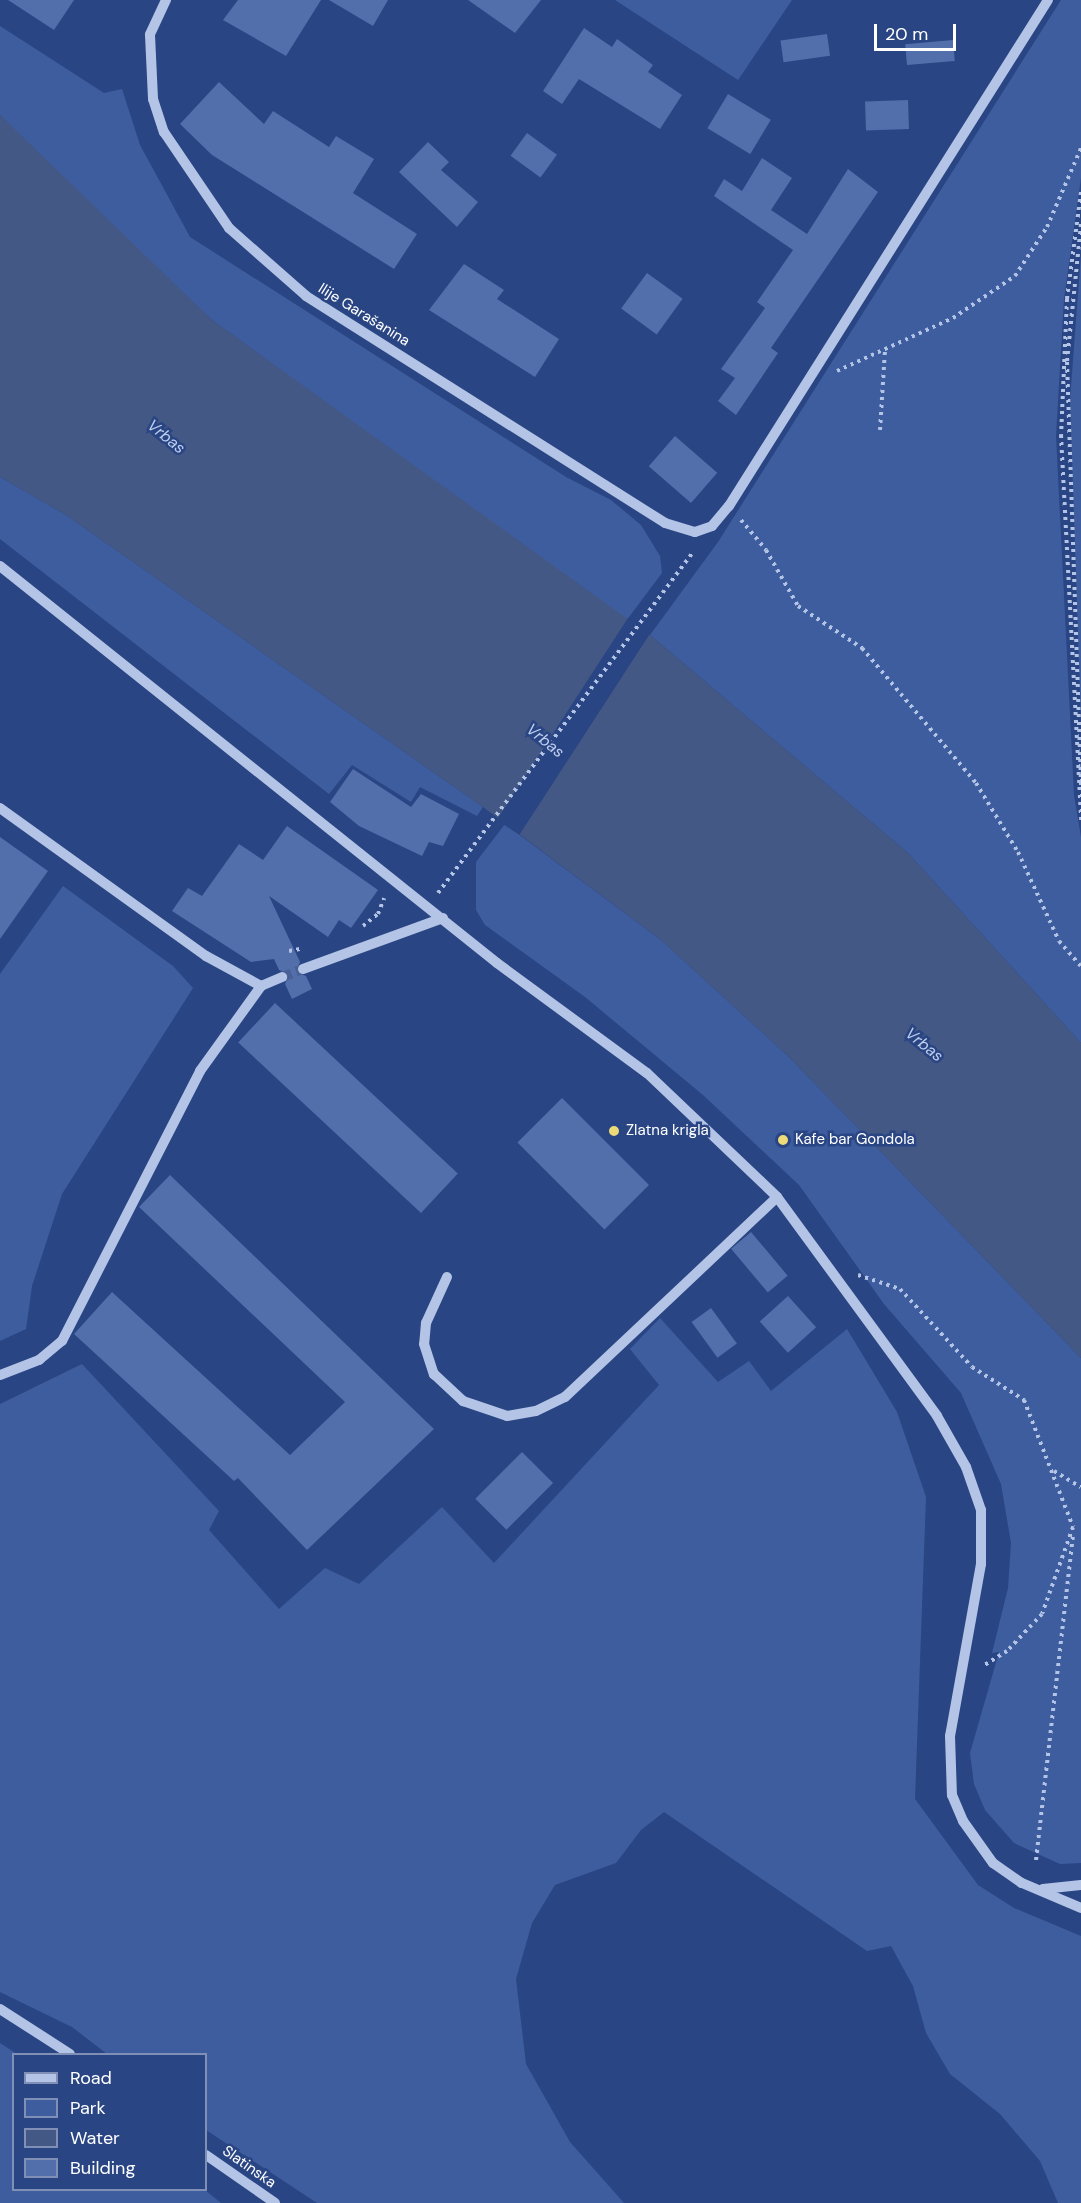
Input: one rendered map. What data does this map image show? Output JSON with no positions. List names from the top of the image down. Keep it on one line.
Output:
{"streets":{"street":["Ilije Garašanina","Slatinska"]},"water":["Vrbas"],"places":["Zlatna krigla","Kafe bar Gondola"],"legend":["Road","Park","Water","Building"],"scale_bar":"20 m"}
